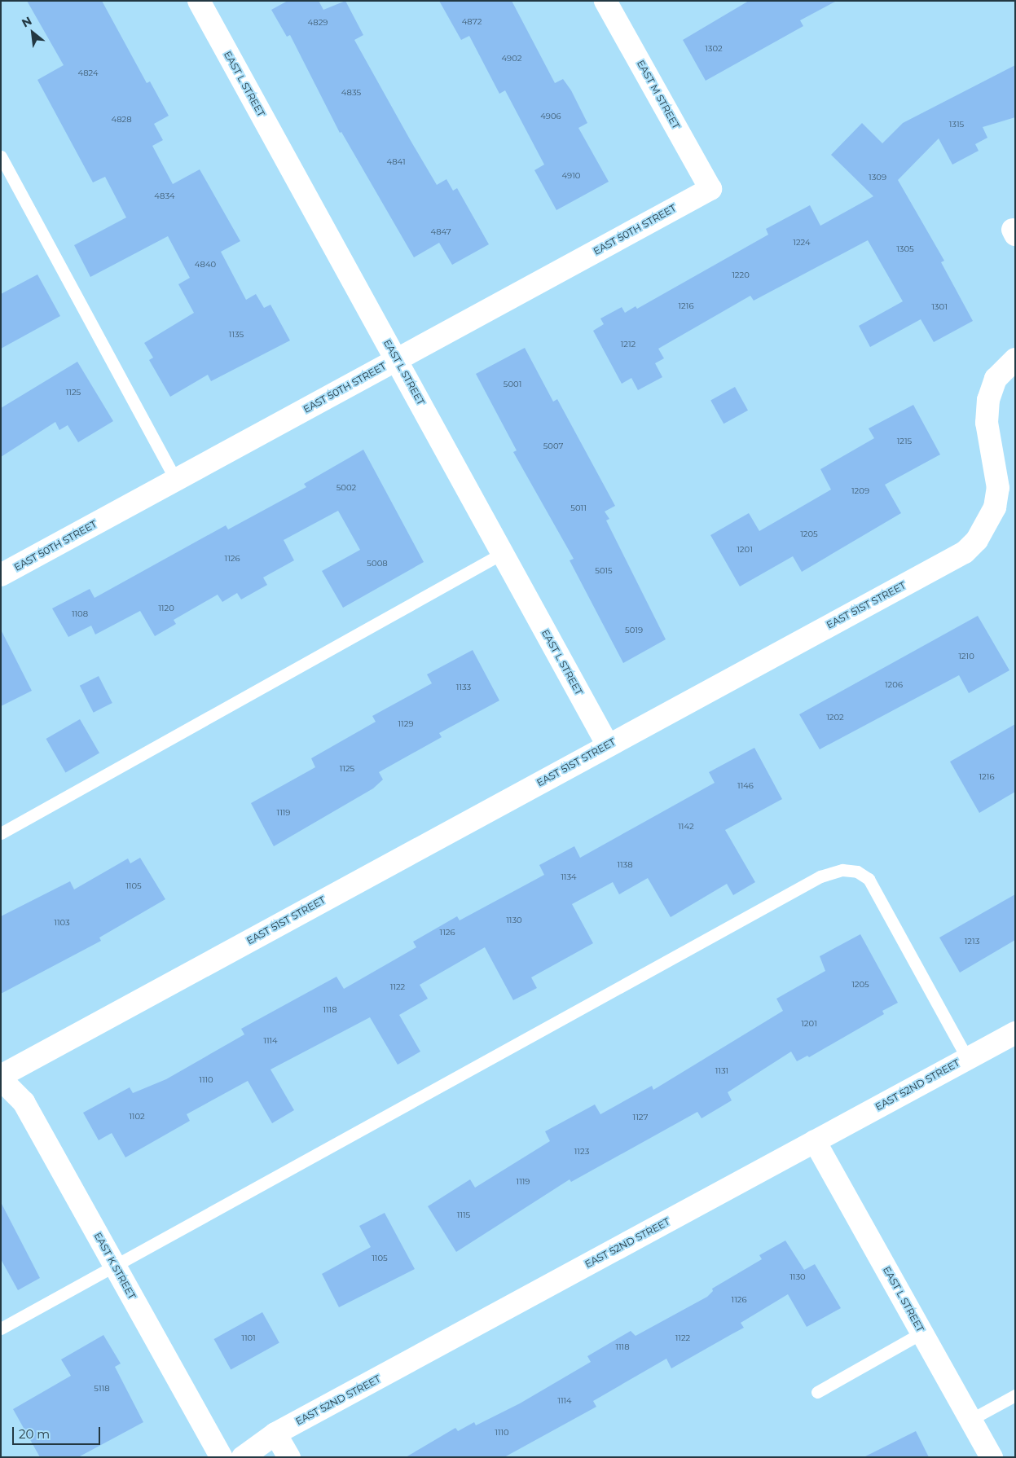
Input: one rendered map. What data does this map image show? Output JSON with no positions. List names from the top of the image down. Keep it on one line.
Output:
{"streets":{"street":["EAST L STREET","EAST M STREET","EAST 50TH STREET","EAST 51ST STREET","EAST 52ND STREET","EAST K STREET"]},"crossings":[["EAST L STREET","EAST 50TH STREET"],["EAST L STREET","EAST 51ST STREET"],["EAST L STREET","EAST 52ND STREET"],["EAST M STREET","EAST 50TH STREET"]],"house_numbers":["4872","4829","1302","4902","4824","4835","4906","4828","1315","4841","4910","1309","4834","4847","1224","1305","4840","1220","1216","1301","1135","1212","5001","1125","1215","5007","5002","1209","5011","1205","1201","1126","5008","5015","1120","1108","5019","1210","1206","1133","1202","1129","1125","1216","1146","1119","1142","1138","1134","1105","1130","1103","1126","1213","1205","1122","1118","1201","1114","1131","1110","1102","1127","1123","1119","1115","1105","1130","1126","1101","1122","1118","5118","1114","1110"],"scale_bar":"20 m","north":"top left"}
